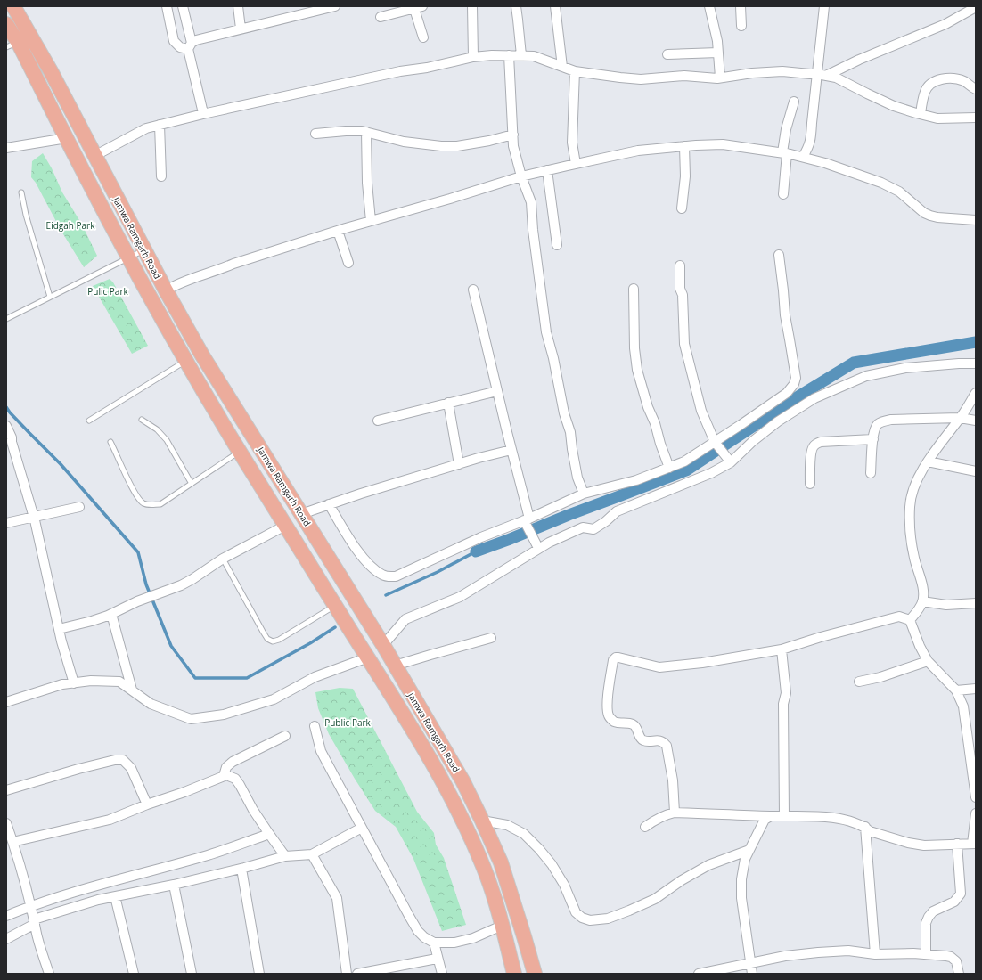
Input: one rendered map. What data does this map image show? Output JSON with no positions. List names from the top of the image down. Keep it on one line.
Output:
{"streets":{"highway":["Jamwa Ramgarh Road"]},"parks":["Eidgah Park","Pulic Park","Public Park"]}
